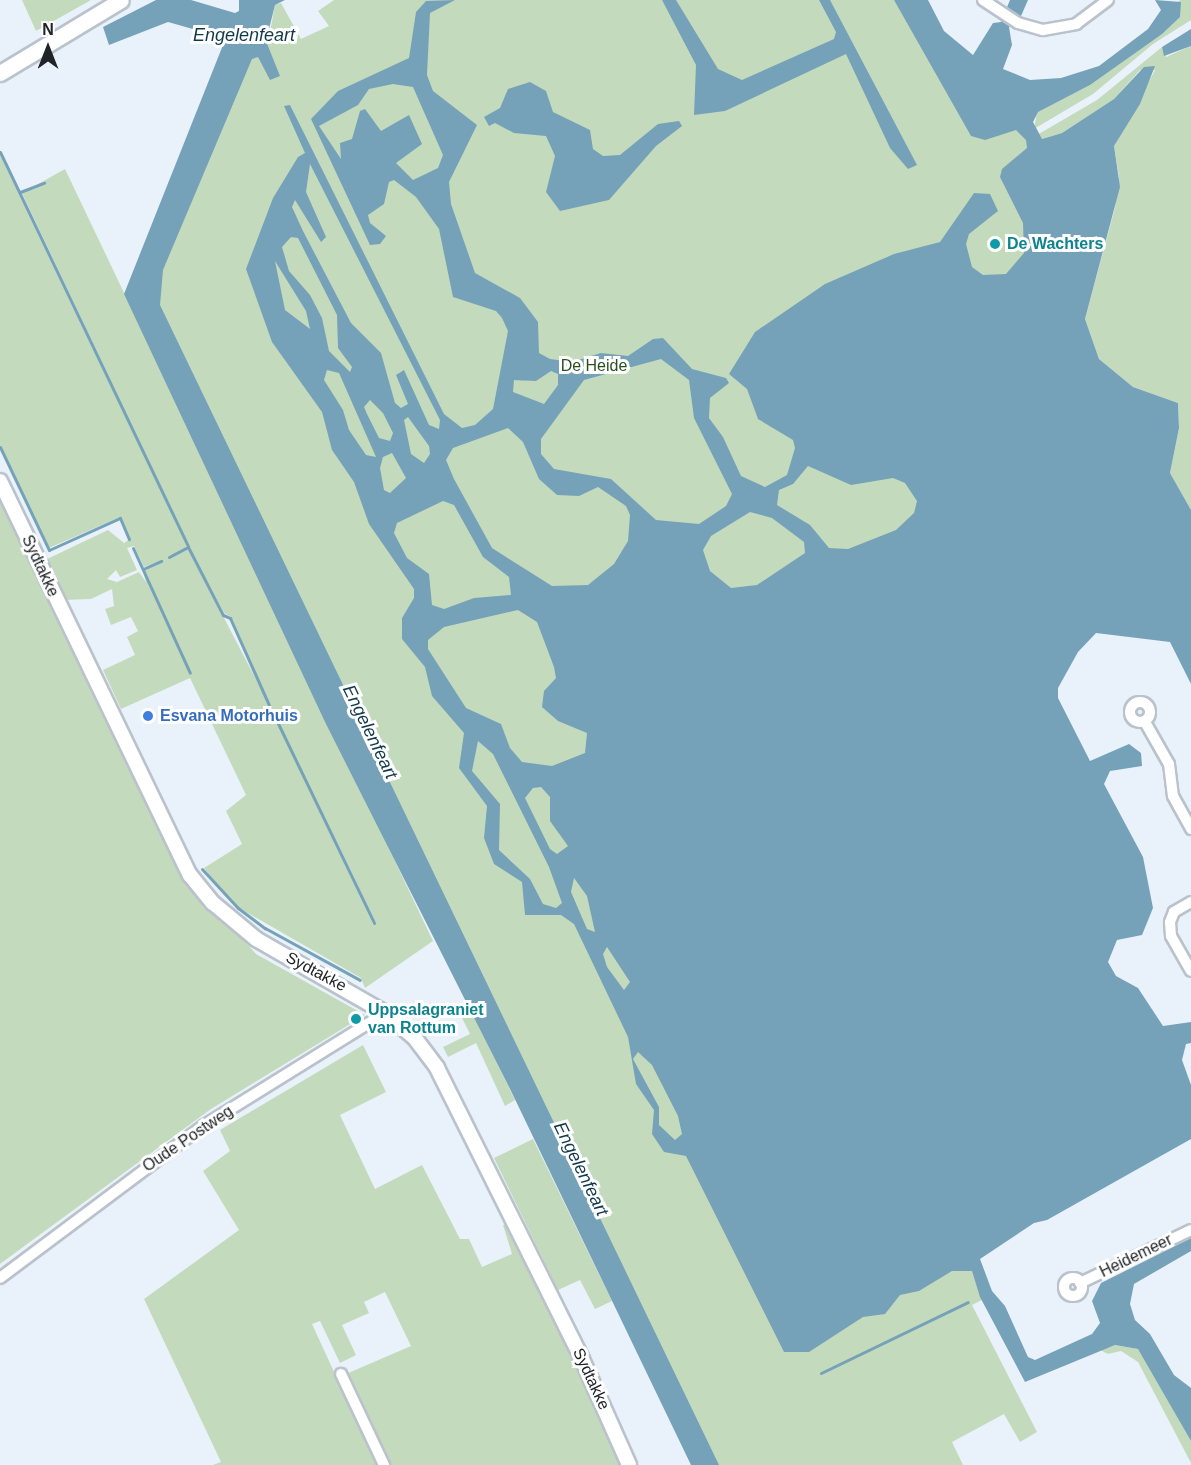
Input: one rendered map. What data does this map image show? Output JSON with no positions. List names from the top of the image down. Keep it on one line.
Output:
{"streets":{"street":["Sydtakke","Oude Postweg","Heidemeer"]},"crossings":[["Sydtakke","Oude Postweg"]],"water":["Engelenfeart"],"parks":["De Heide"],"places":["De Wachters","Esvana Motorhuis","Uppsalagraniet van Rottum"],"north":"top"}
